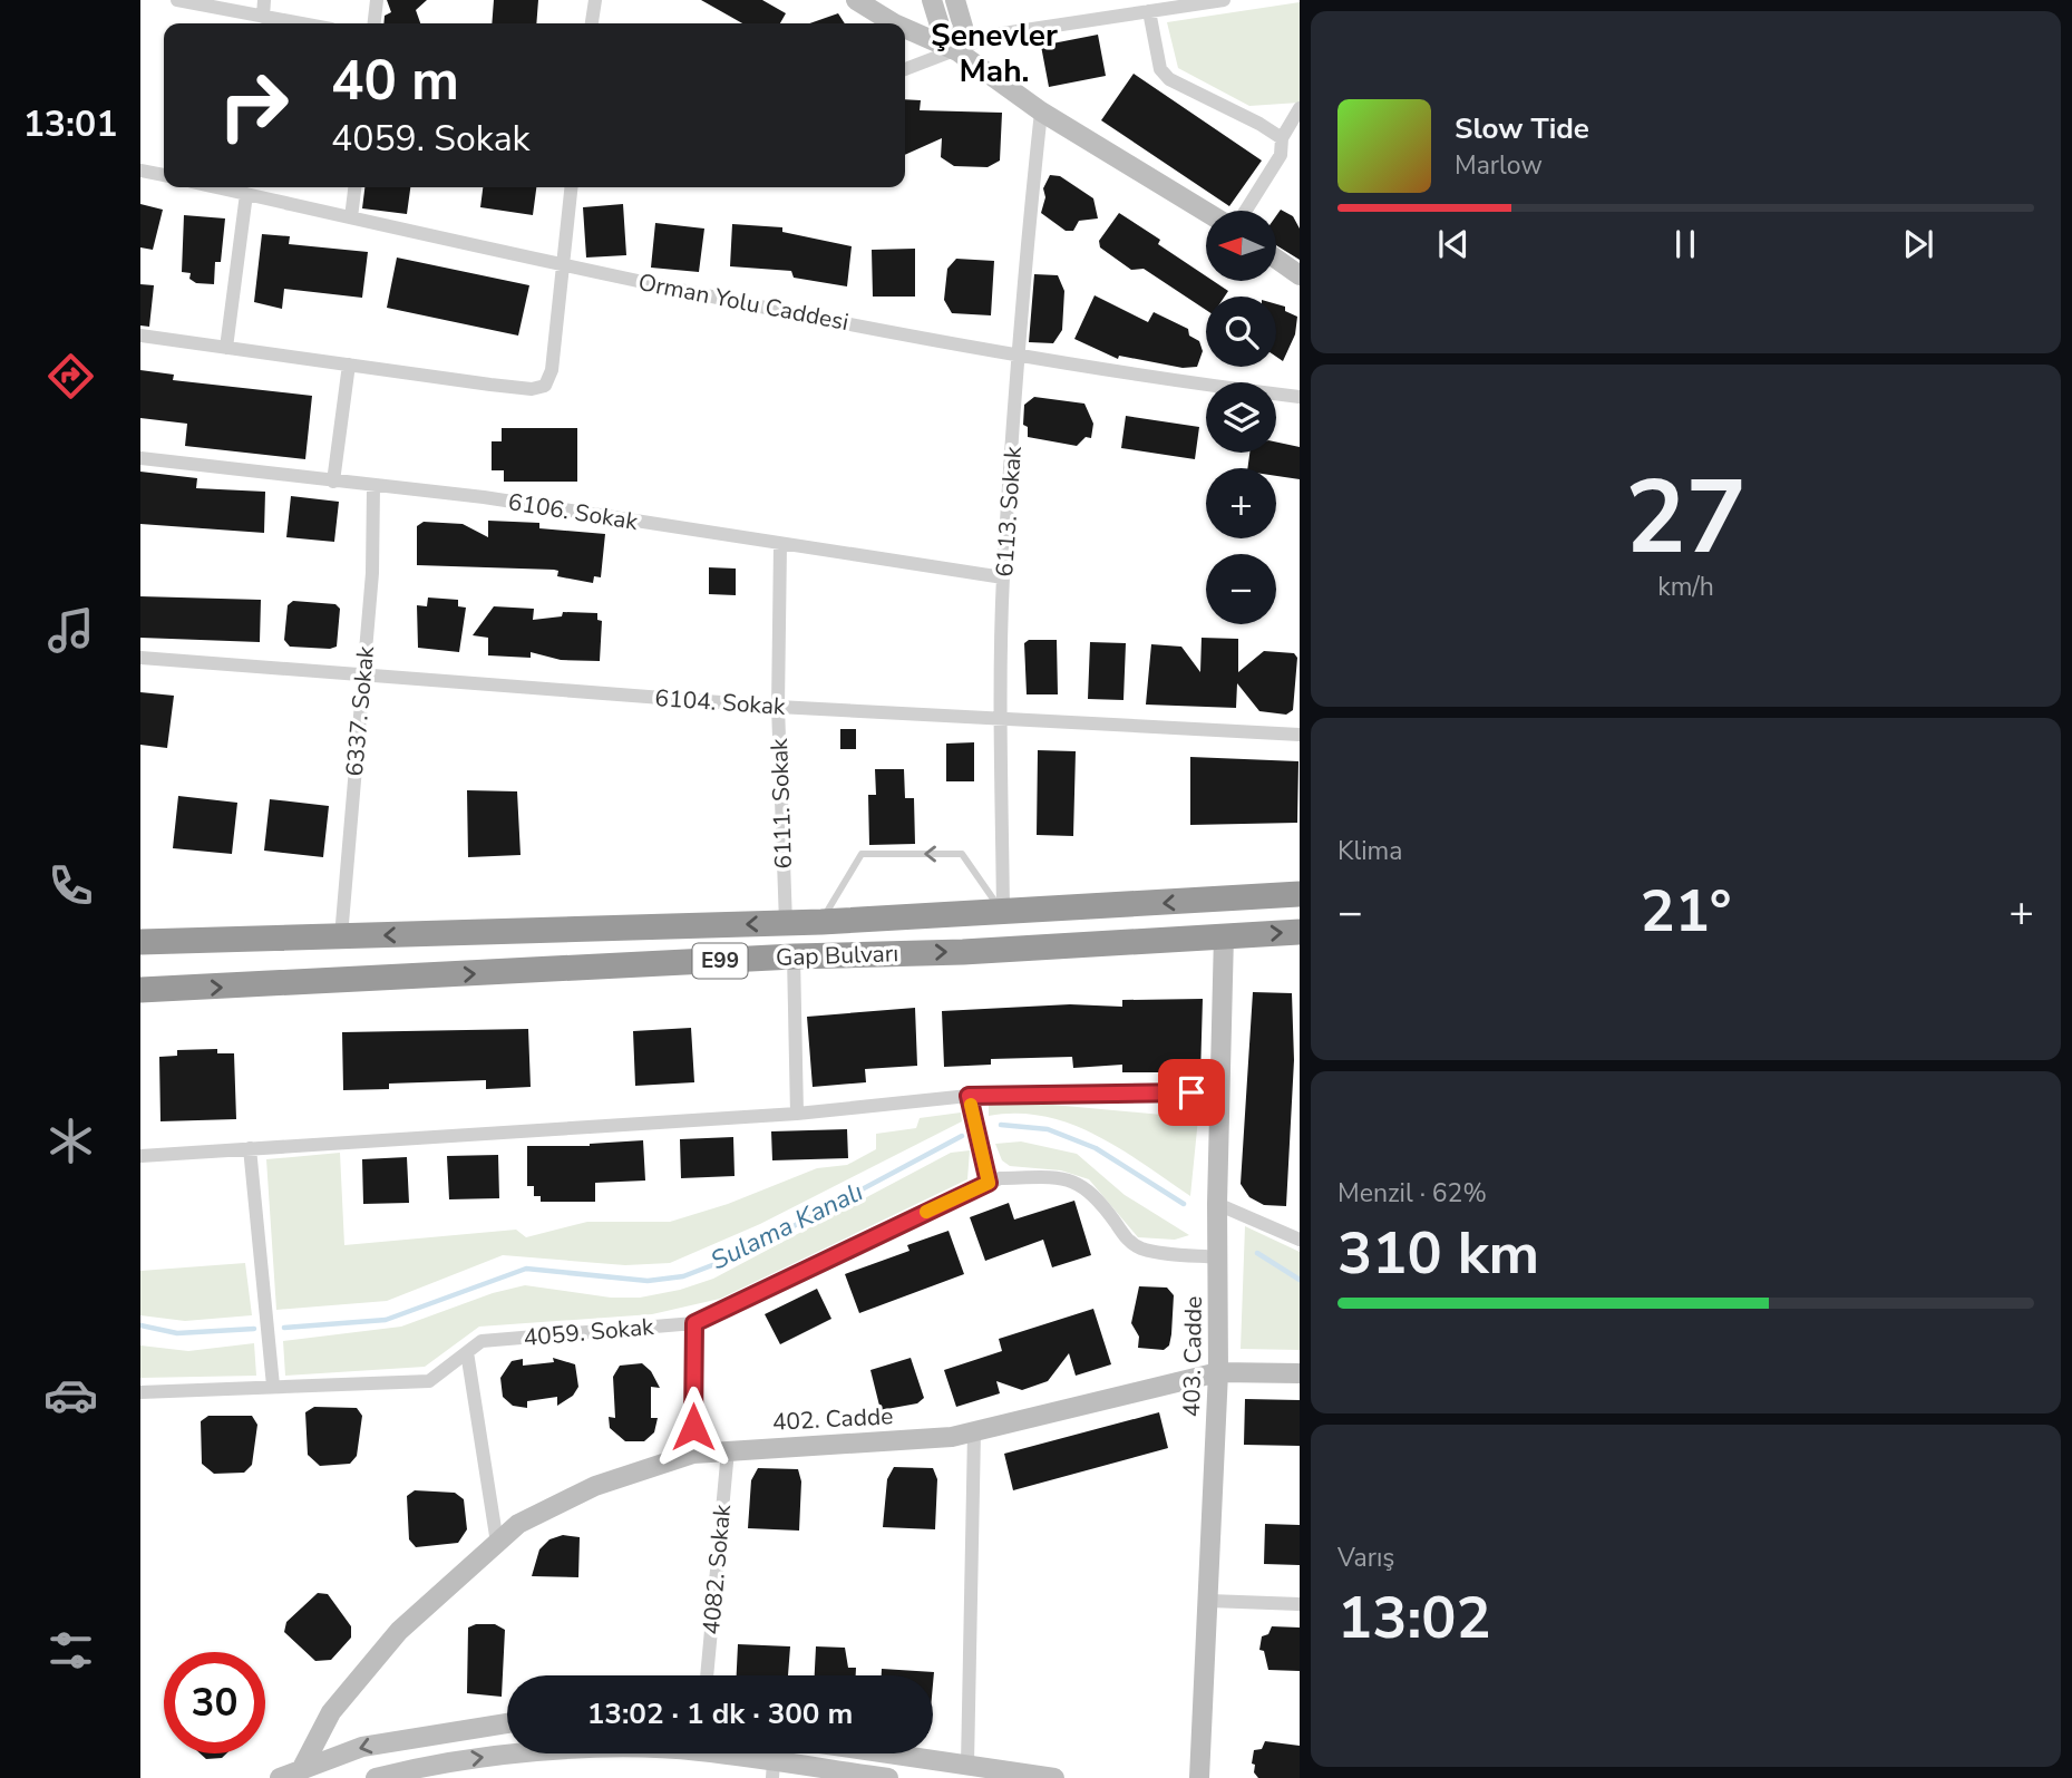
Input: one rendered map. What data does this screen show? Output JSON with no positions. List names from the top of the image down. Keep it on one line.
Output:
{"streets":{"highway":["Gap Bulvarı","E99"],"street":["Orman Yolu Caddesi","6106. Sokak","6113. Sokak","6104. Sokak","6337. Sokak","6111. Sokak","4059. Sokak","403. Cadde","402. Cadde","4082. Sokak"]},"crossings":[["Orman Yolu Caddesi","6113. Sokak"],["6106. Sokak","6113. Sokak"],["6106. Sokak","6337. Sokak"],["6106. Sokak","6111. Sokak"],["6113. Sokak","6104. Sokak"],["6113. Sokak","Gap Bulvarı"],["6104. Sokak","6337. Sokak"],["6104. Sokak","6111. Sokak"],["6337. Sokak","Gap Bulvarı"],["6111. Sokak","Gap Bulvarı"],["Gap Bulvarı","403. Cadde"],["4059. Sokak","403. Cadde"],["403. Cadde","402. Cadde"],["402. Cadde","4082. Sokak"]],"districts":["Şenevler Mah."],"water":["Sulama Kanalı"],"north":"left","page":{"tabs":"13:01","turn":["40 m","4059. Sokak"],"song":["Slow Tide","Marlow"],"map_buttons":["+","−"],"tile":[["27","km/h"],"Klima",["Menzil · 62%","310 km"],["Varış","13:02"]],"heat":["−","21°","+"],"limit":"30","trip":"13:02 · 1 dk · 300 m"}}
